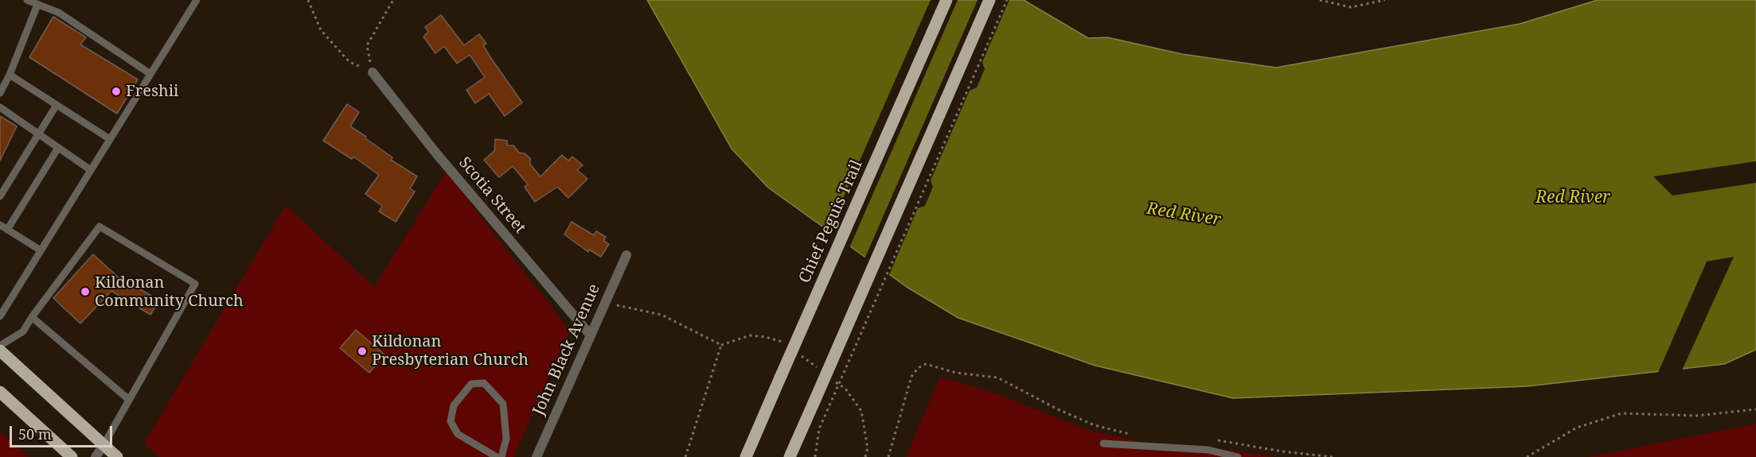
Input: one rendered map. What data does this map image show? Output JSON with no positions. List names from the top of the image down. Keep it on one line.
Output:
{"streets":{"main road":["Chief Peguis Trail"],"street":["Scotia Street","John Black Avenue"]},"crossings":[["Scotia Street","John Black Avenue"]],"water":["Red River"],"places":["Freshii","Kildonan Community Church","Kildonan Presbyterian Church"],"scale_bar":"50 m"}
